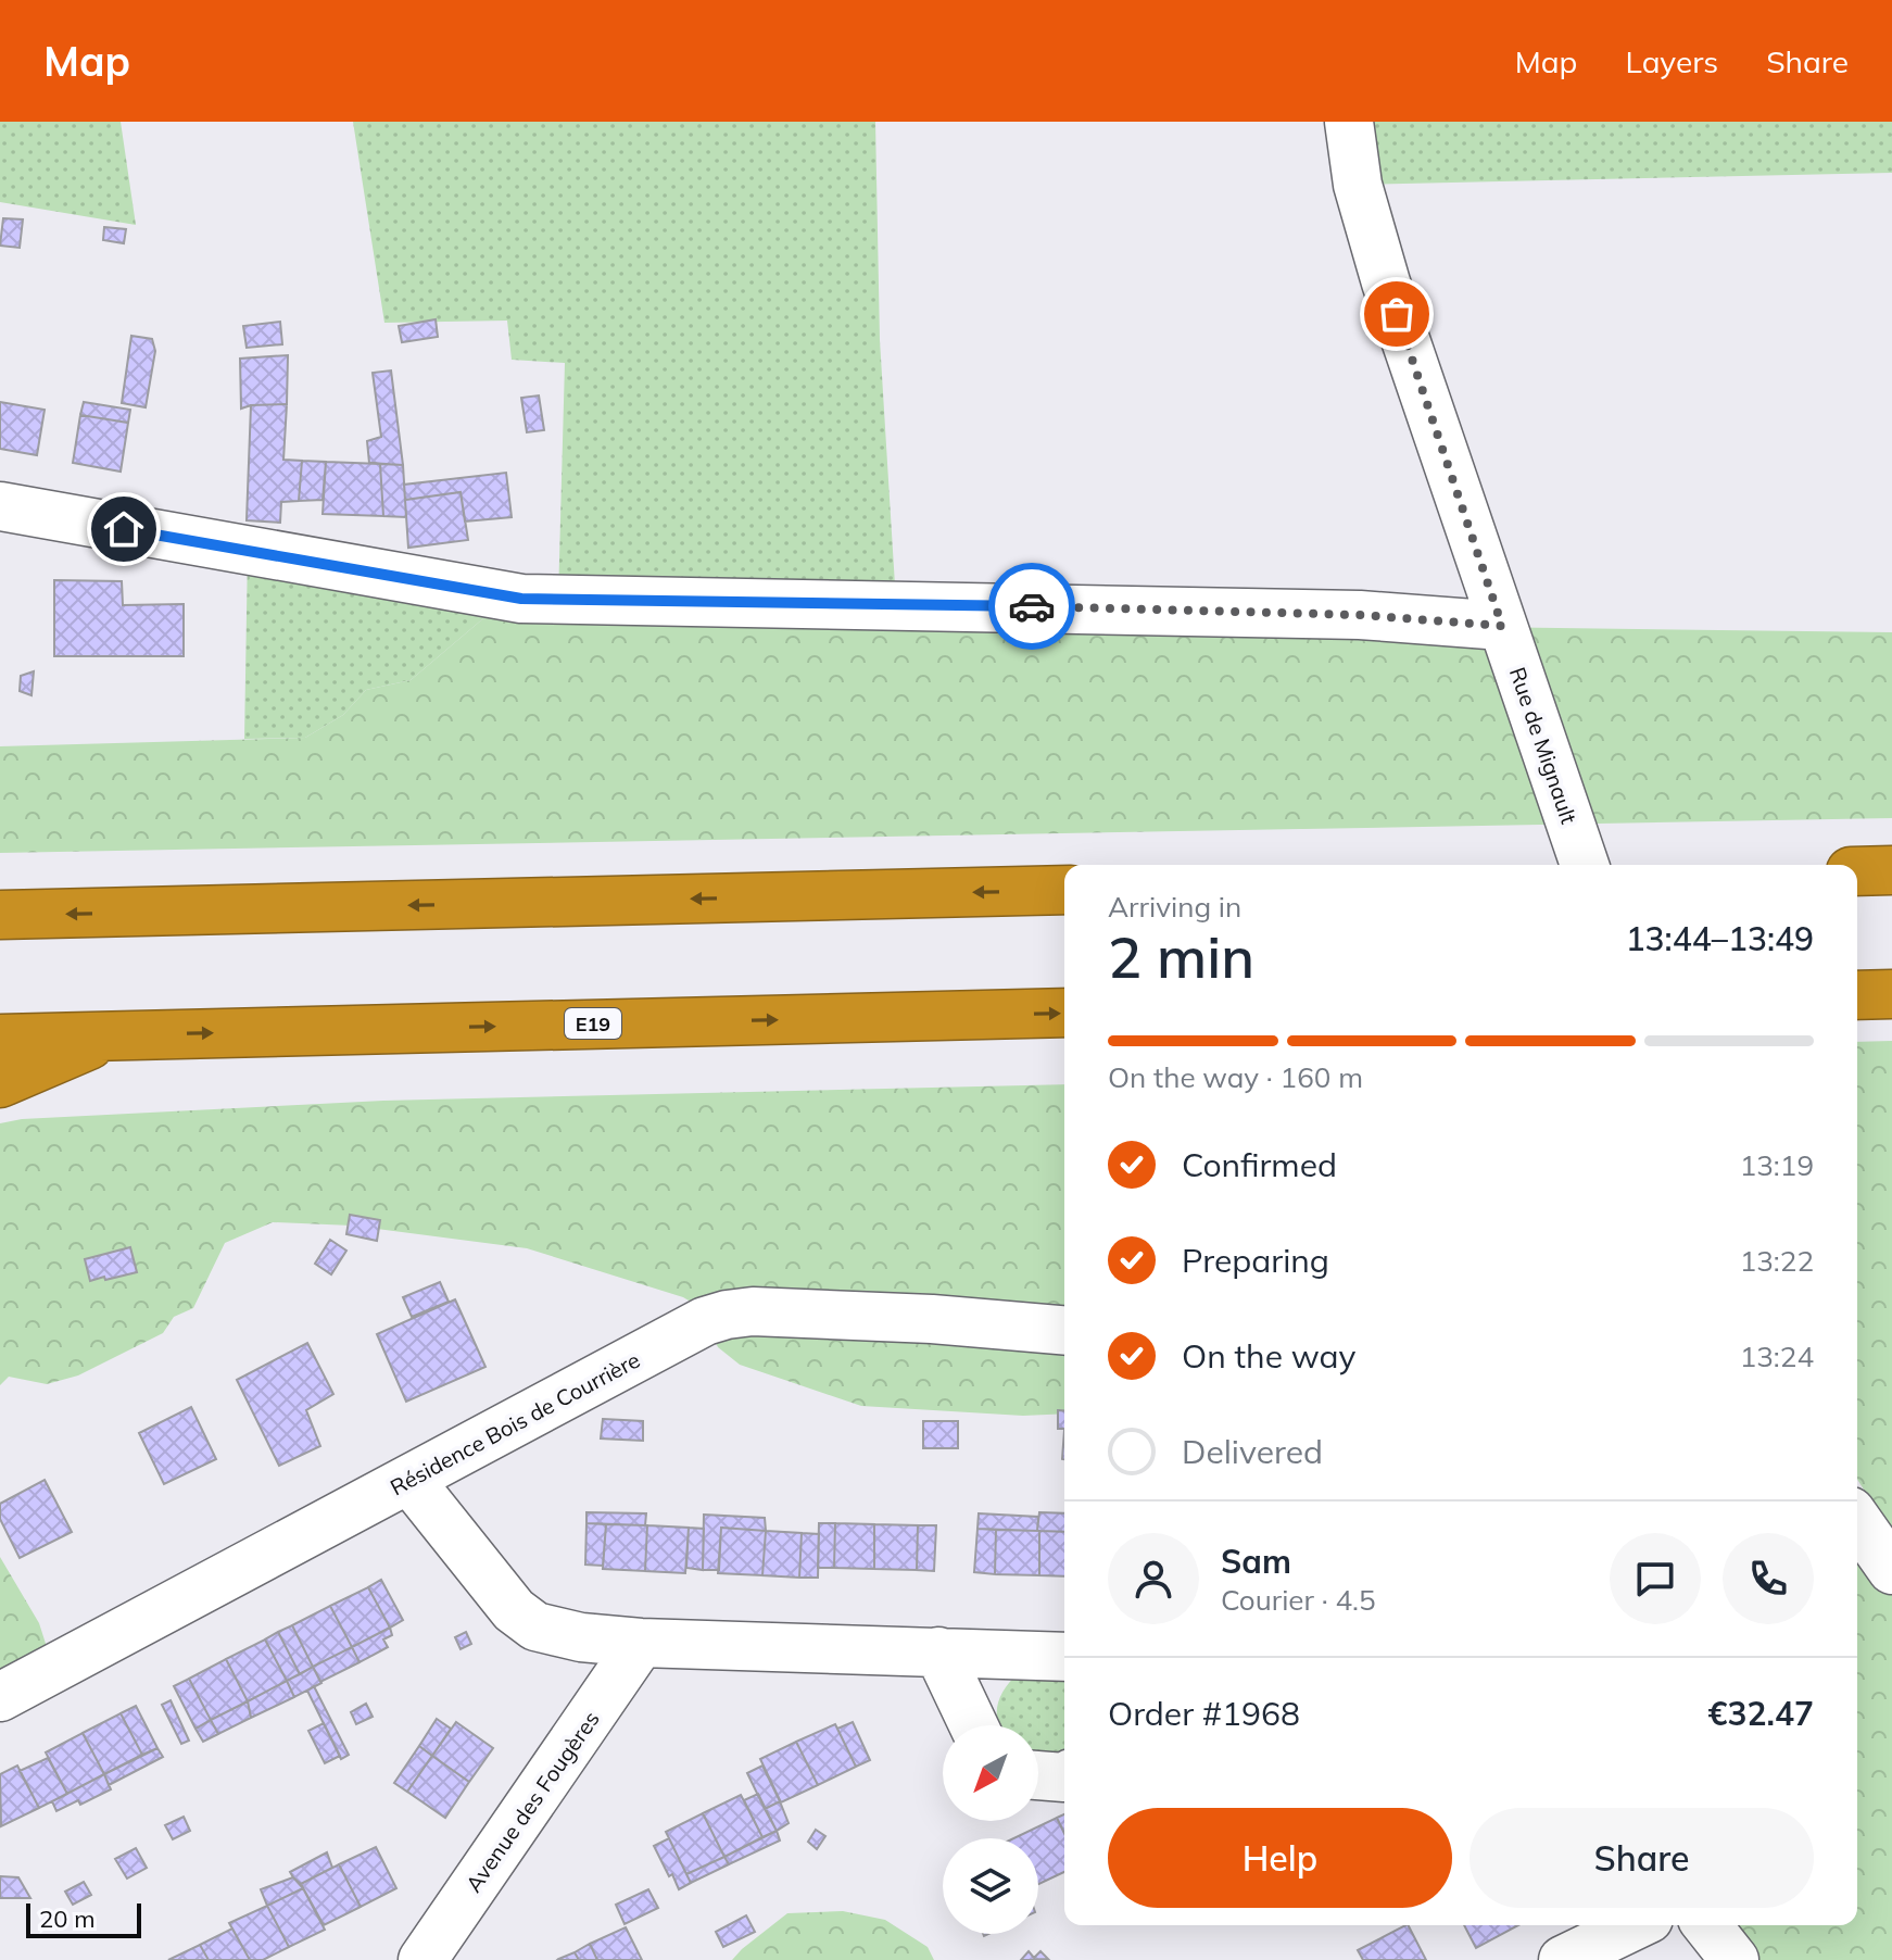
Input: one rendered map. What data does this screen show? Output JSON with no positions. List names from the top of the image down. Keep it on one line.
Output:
{"streets":{"highway":["E19"],"street":["Rue de Mignault","Résidence Bois de Courrière","Avenue des Fougères"]},"scale_bar":"20 m","north":"bottom left","page":{"header":"Map","nav":["Map","Layers","Share"],"heading":["2 min","Arriving in","13:44–13:49"],"panel":["Sam","Courier · 4.5","Order #1968","€32.47"],"bar":"On the way · 160 m","list":[["Confirmed","13:19"],["Preparing","13:22"],["On the way","13:24"],"Delivered"],"buttons":["Help","Share"],"scale":"20 m"}}
